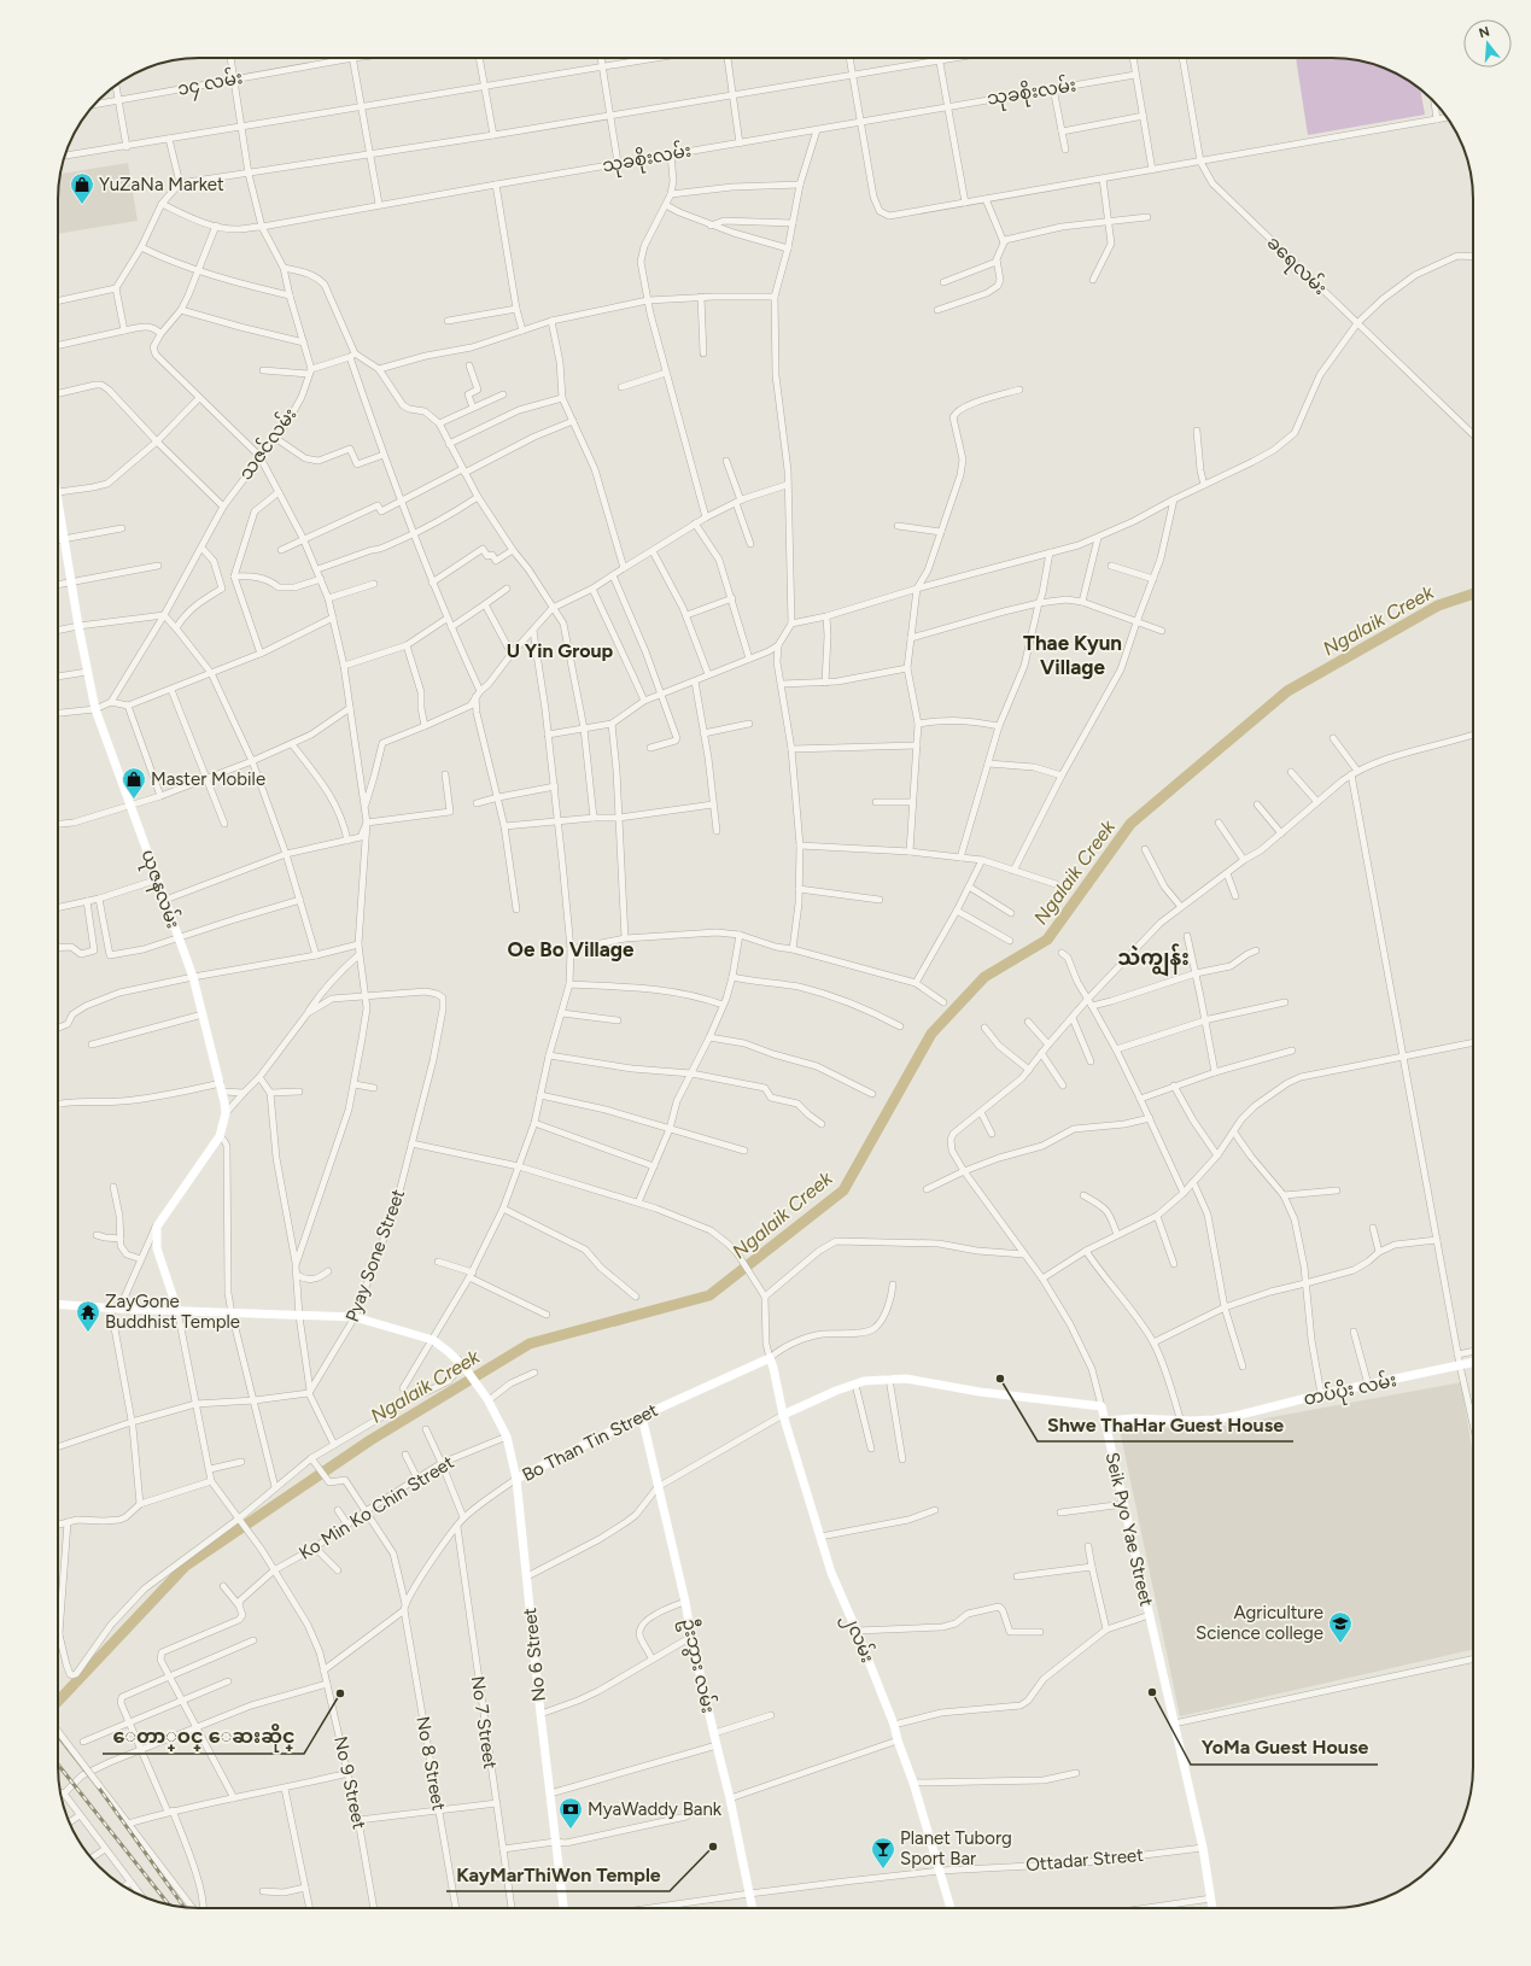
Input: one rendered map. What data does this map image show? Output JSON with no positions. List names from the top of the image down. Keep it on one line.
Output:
{"streets":{"street":["၁၄ လမ်း","သုခစိုးလမ်း","ခရေလမ်း","သဇင်လမ်း","ယုဇနလမ်း","Pyay Sone Street","တပ်ပိုး လမ်း","Bo Than Tin Street","Ko Min Ko Chin Street","Seik Pyo Yae Street","၂လမ်း","No 6 Street","ဦးဘွား လမ်း","No 7 Street","No 8 Street","No 9 Street","Ottadar Street"]},"crossings":[["တပ်ပိုး လမ်း","Seik Pyo Yae Street"],["Bo Than Tin Street","၂လမ်း"],["Bo Than Tin Street","No 6 Street"],["Bo Than Tin Street","ဦးဘွား လမ်း"],["Bo Than Tin Street","No 7 Street"],["Bo Than Tin Street","No 8 Street"],["Bo Than Tin Street","No 9 Street"],["Ko Min Ko Chin Street","No 6 Street"],["Ko Min Ko Chin Street","No 8 Street"],["Ko Min Ko Chin Street","No 9 Street"],["Seik Pyo Yae Street","Ottadar Street"],["၂လမ်း","Ottadar Street"],["ဦးဘွား လမ်း","Ottadar Street"]],"districts":["Thae Kyun Village","U Yin Group","Oe Bo Village","သဲကျွန်း"],"water":["Ngalaik Creek"],"places":{"shop":["YuZaNa Market","Master Mobile"],"temple":["ZayGone Buddhist Temple"],"other":["Shwe ThaHar Guest House","YoMa Guest House","ေတာ္ဝင္ ေဆးဆိုင္","KayMarThiWon Temple"],"school or university":["Agriculture Science college"],"bank":["MyaWaddy Bank"],"bar":["Planet Tuborg Sport Bar"]},"north":"top"}
